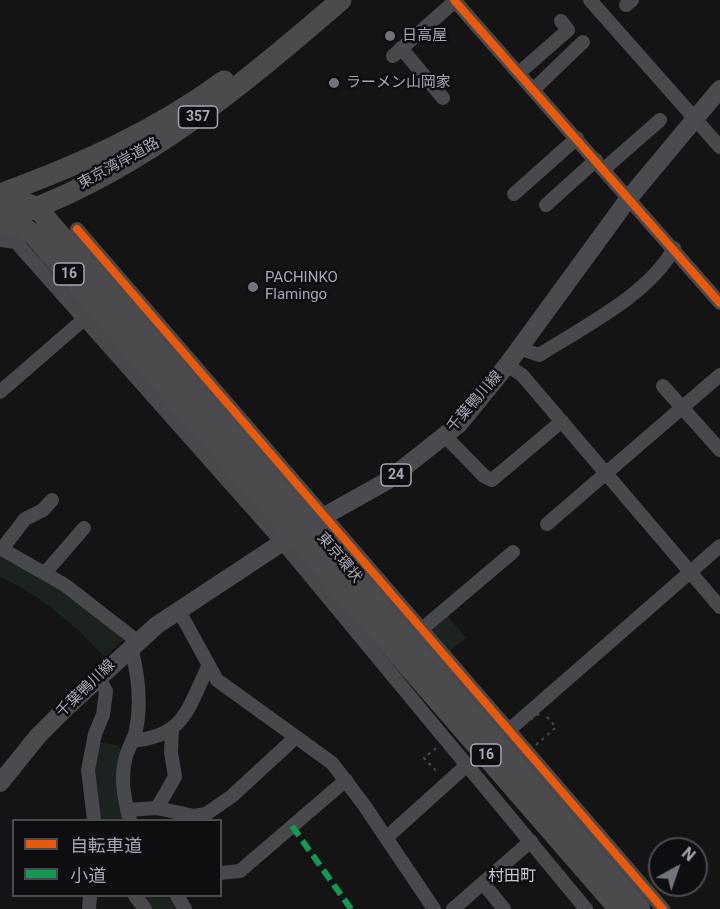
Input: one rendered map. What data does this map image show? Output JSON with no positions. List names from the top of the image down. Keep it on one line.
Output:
{"streets":{"highway":["357","東京湾岸道路","16","東京環状"],"main road":["千葉鴨川線","24"]},"crossings":[["東京湾岸道路","東京環状"],["千葉鴨川線","東京環状"]],"districts":["村田町"],"places":["日高屋","ラーメン山岡家","PACHINKO Flamingo"],"legend":["自転車道","小道"],"north":"top right"}
